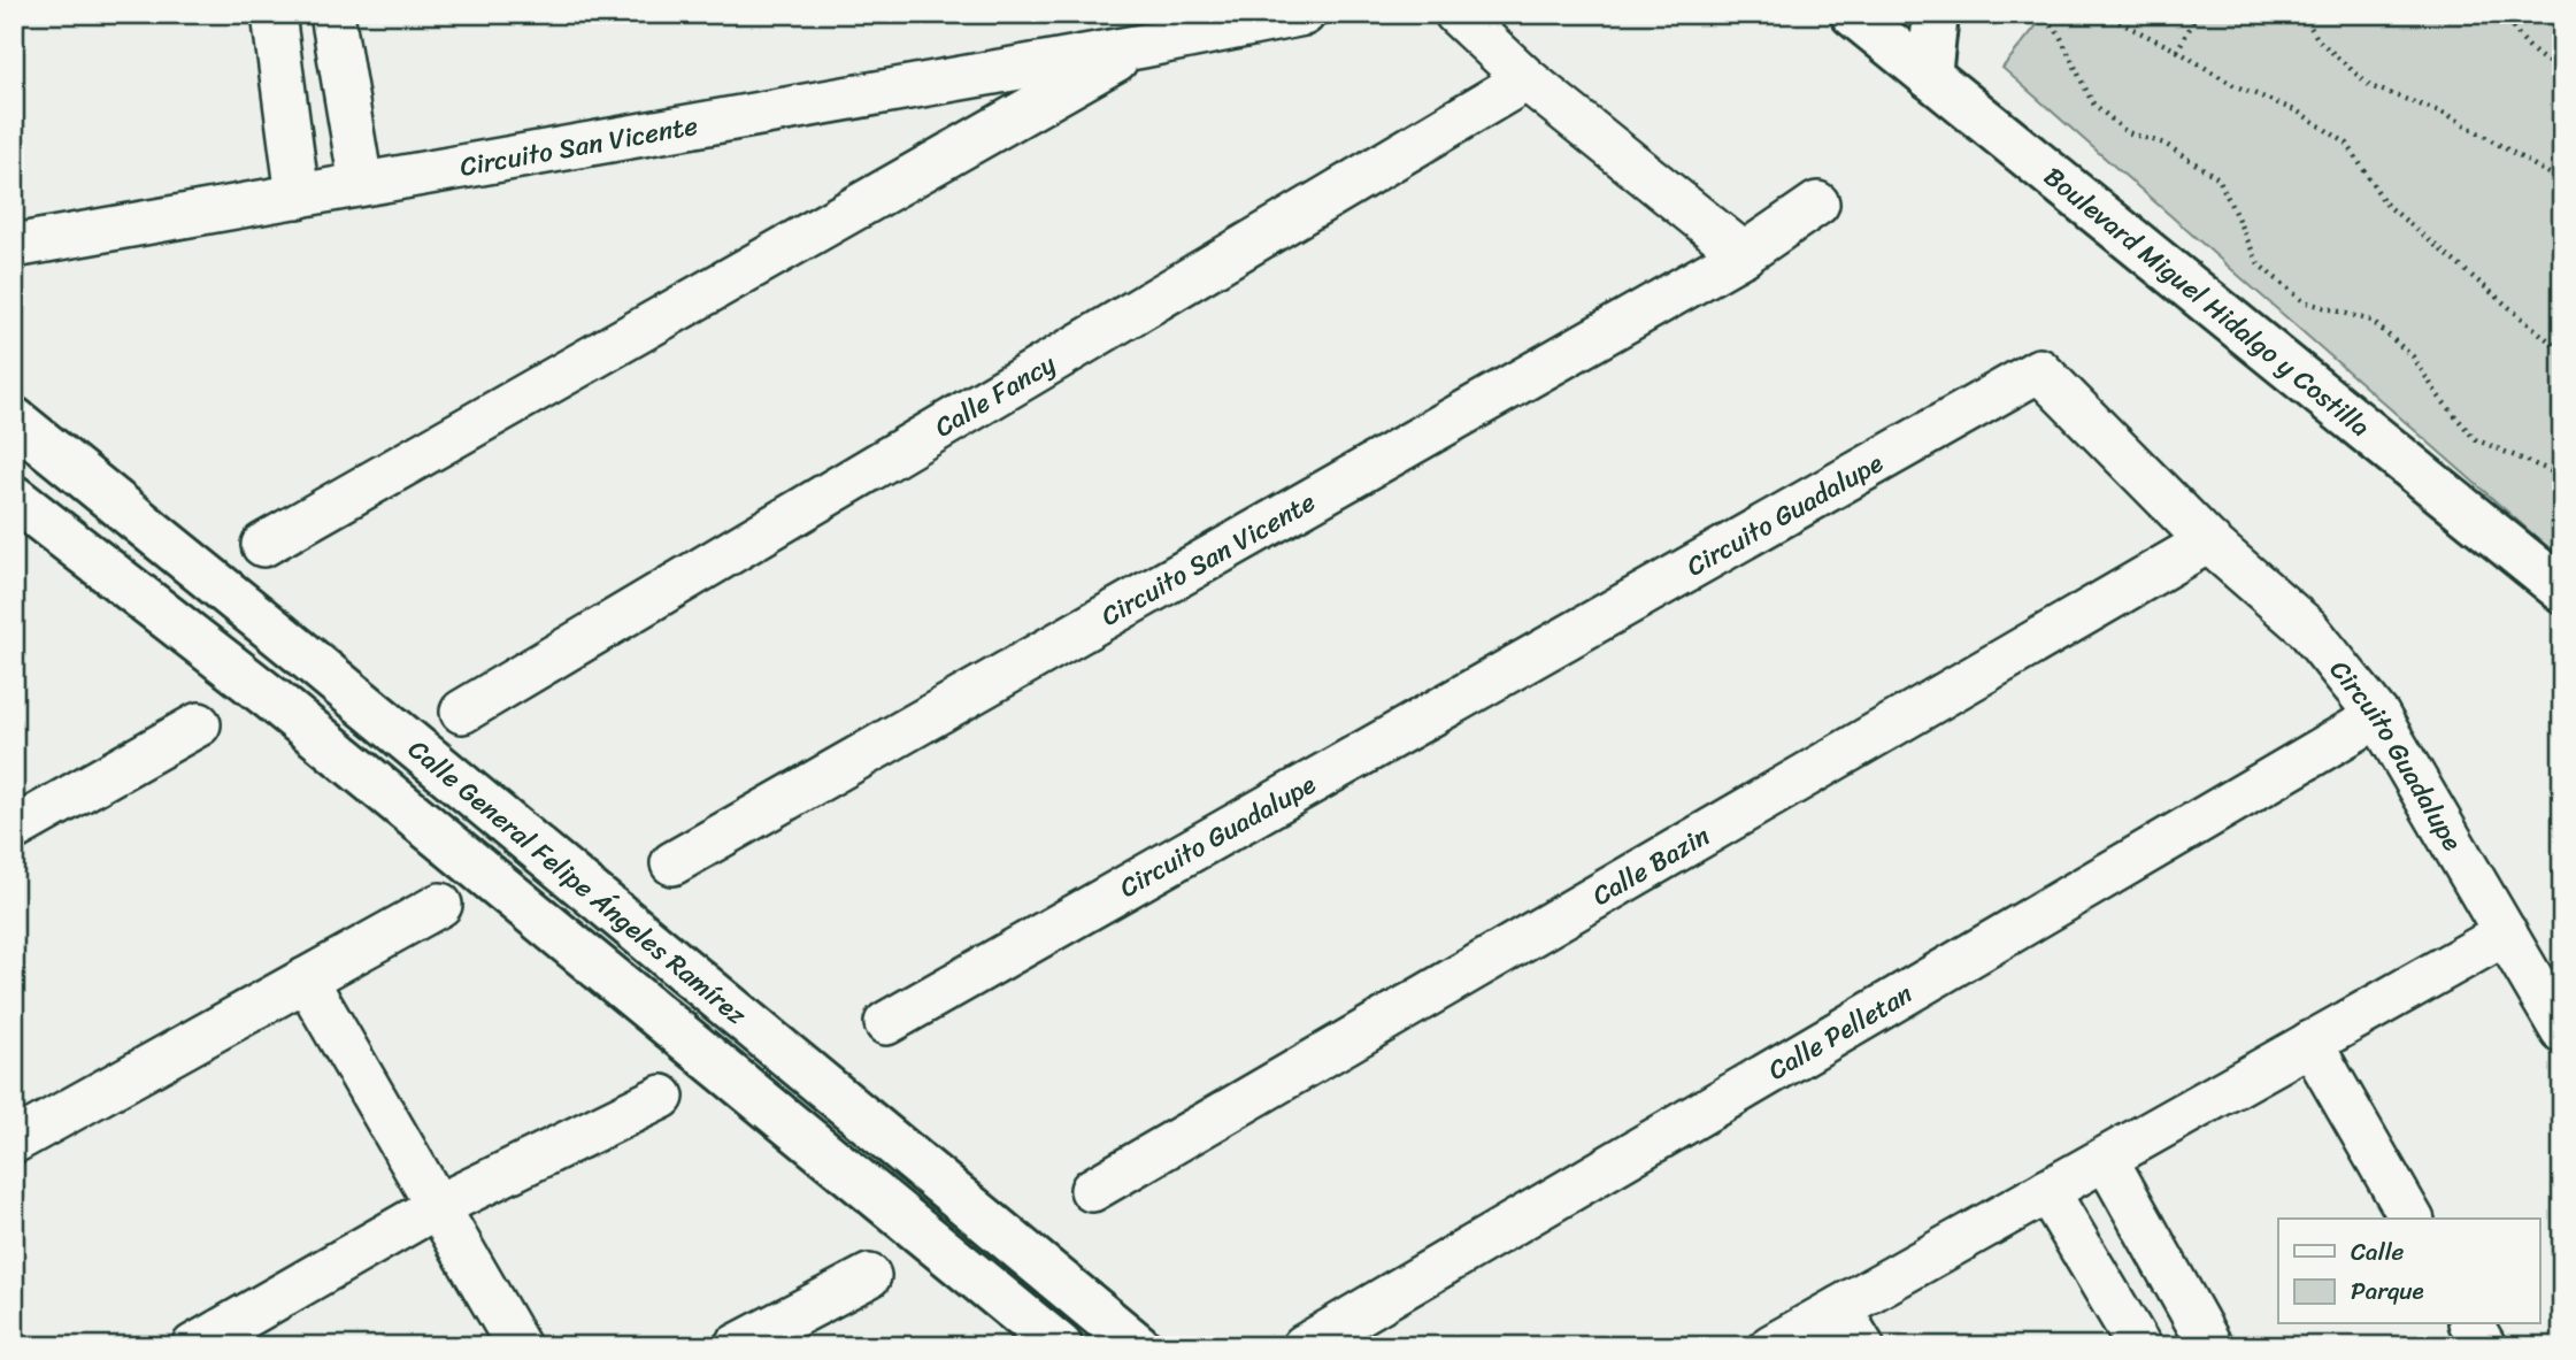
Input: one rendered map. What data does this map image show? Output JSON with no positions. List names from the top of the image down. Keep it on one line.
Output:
{"streets":{"street":["Circuito San Vicente","Boulevard Miguel Hidalgo y Costilla","Calle Fancy","Circuito Guadalupe","Calle Bazin","Calle General Felipe Ángeles Ramírez","Calle Pelletan"]},"crossings":[["Circuito Guadalupe","Calle Bazin"],["Circuito Guadalupe","Calle Pelletan"]],"legend":["Calle","Parque"]}
